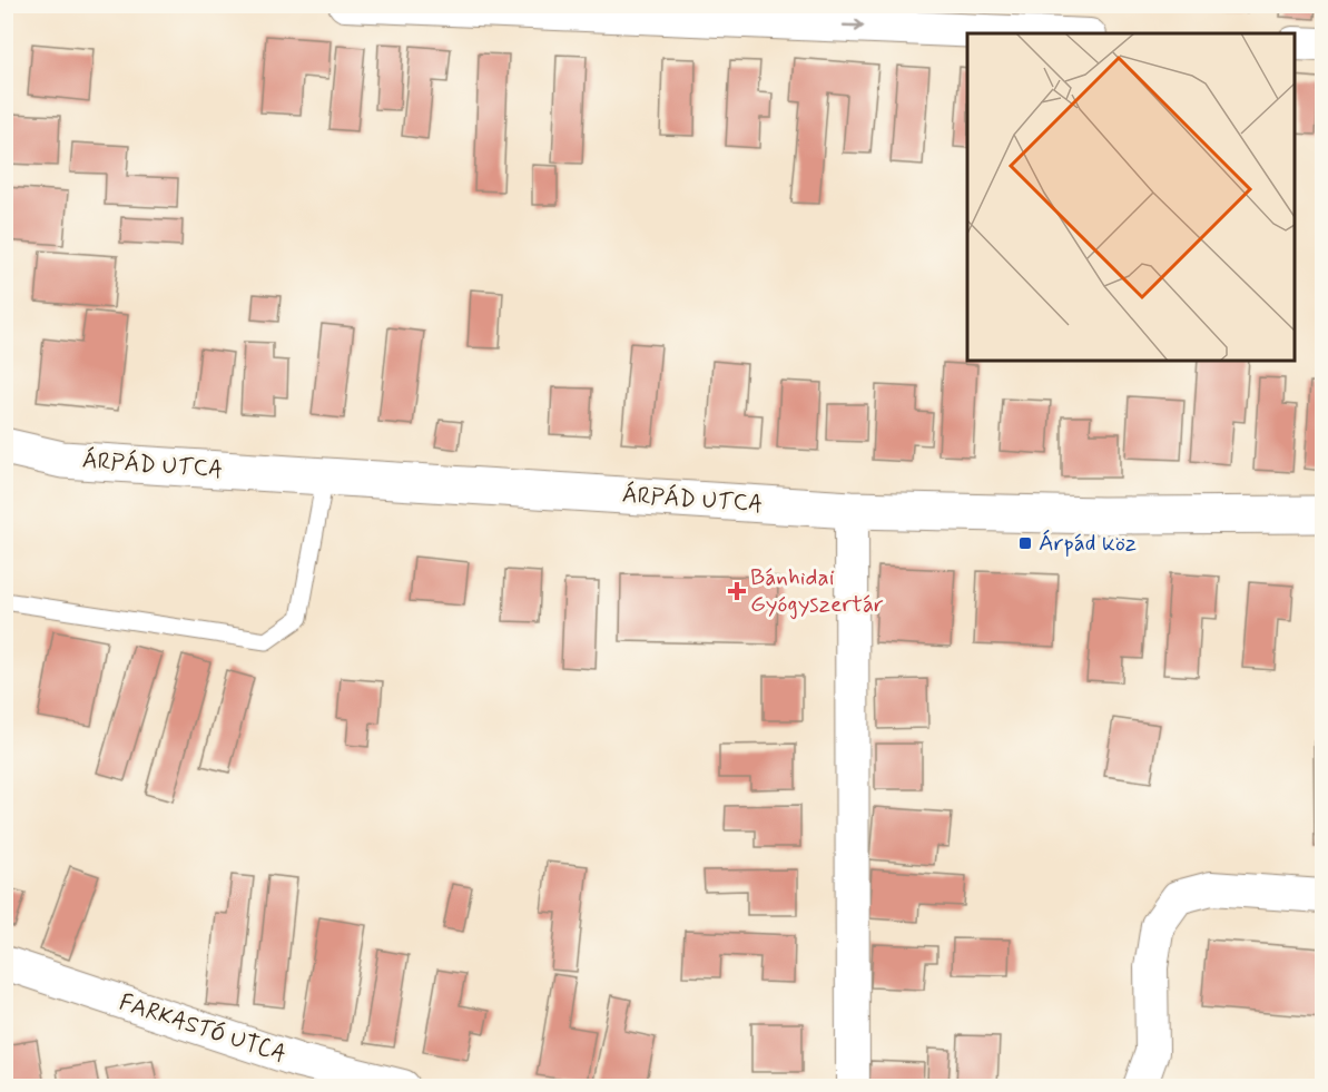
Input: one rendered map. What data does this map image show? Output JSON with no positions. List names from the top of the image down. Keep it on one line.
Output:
{"streets":{"street":["ÁRPÁD UTCA","FARKASTÓ UTCA"]},"places":{"transit":["Árpád köz"],"health":["Bánhidai Gyógyszertár"]}}
